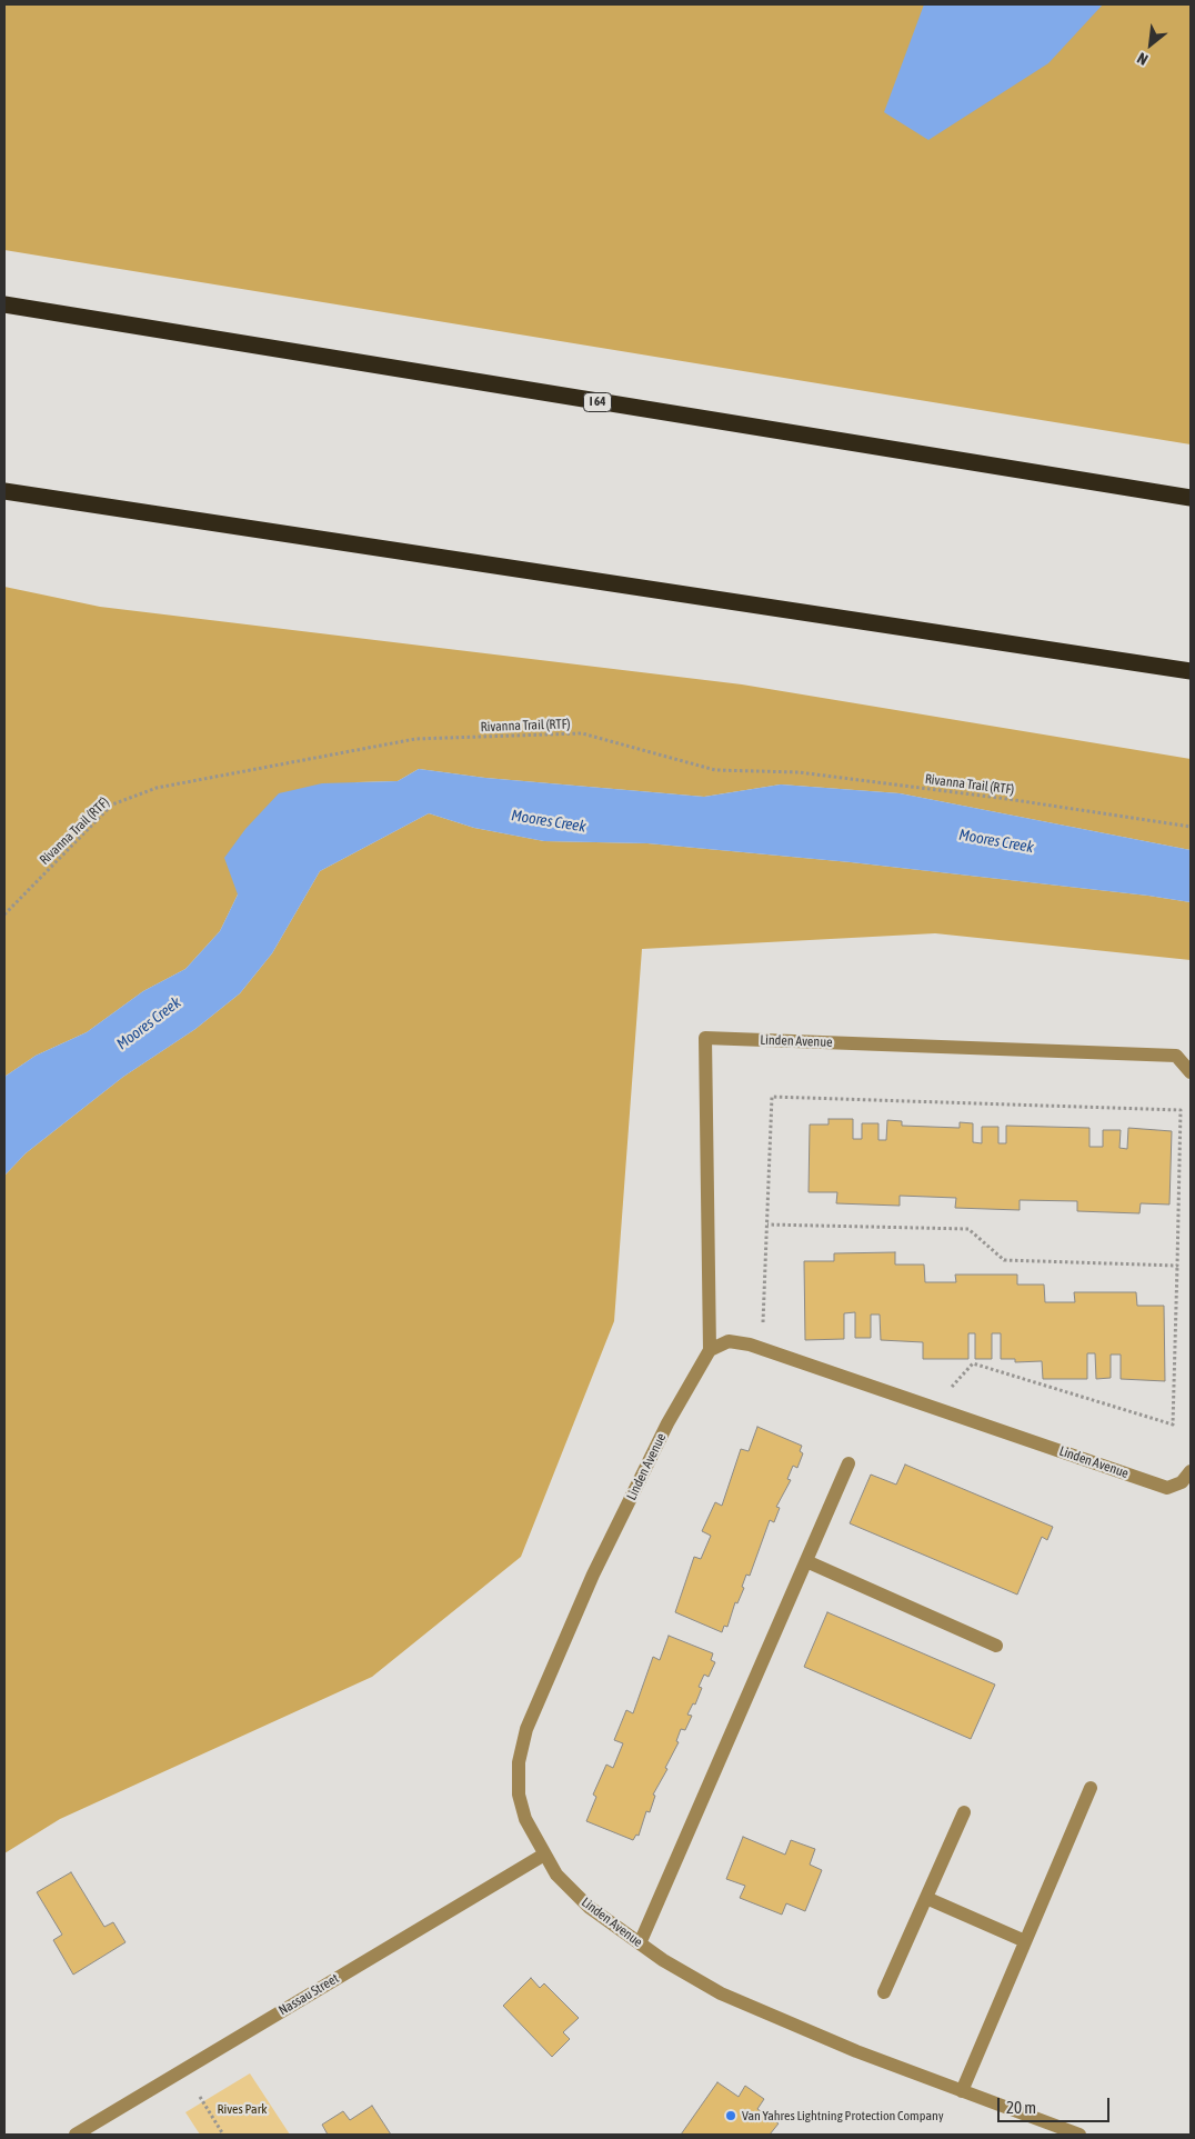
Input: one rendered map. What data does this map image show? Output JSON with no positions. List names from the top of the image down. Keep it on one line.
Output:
{"streets":{"highway":["I 64"],"street":["Linden Avenue","Nassau Street"],"path":["Rivanna Trail (RTF)"]},"crossings":[["Linden Avenue","Nassau Street"]],"water":["Moores Creek"],"parks":["Rives Park"],"places":["Van Yahres Lightning Protection Company"],"scale_bar":"20 m","north":"bottom left"}
